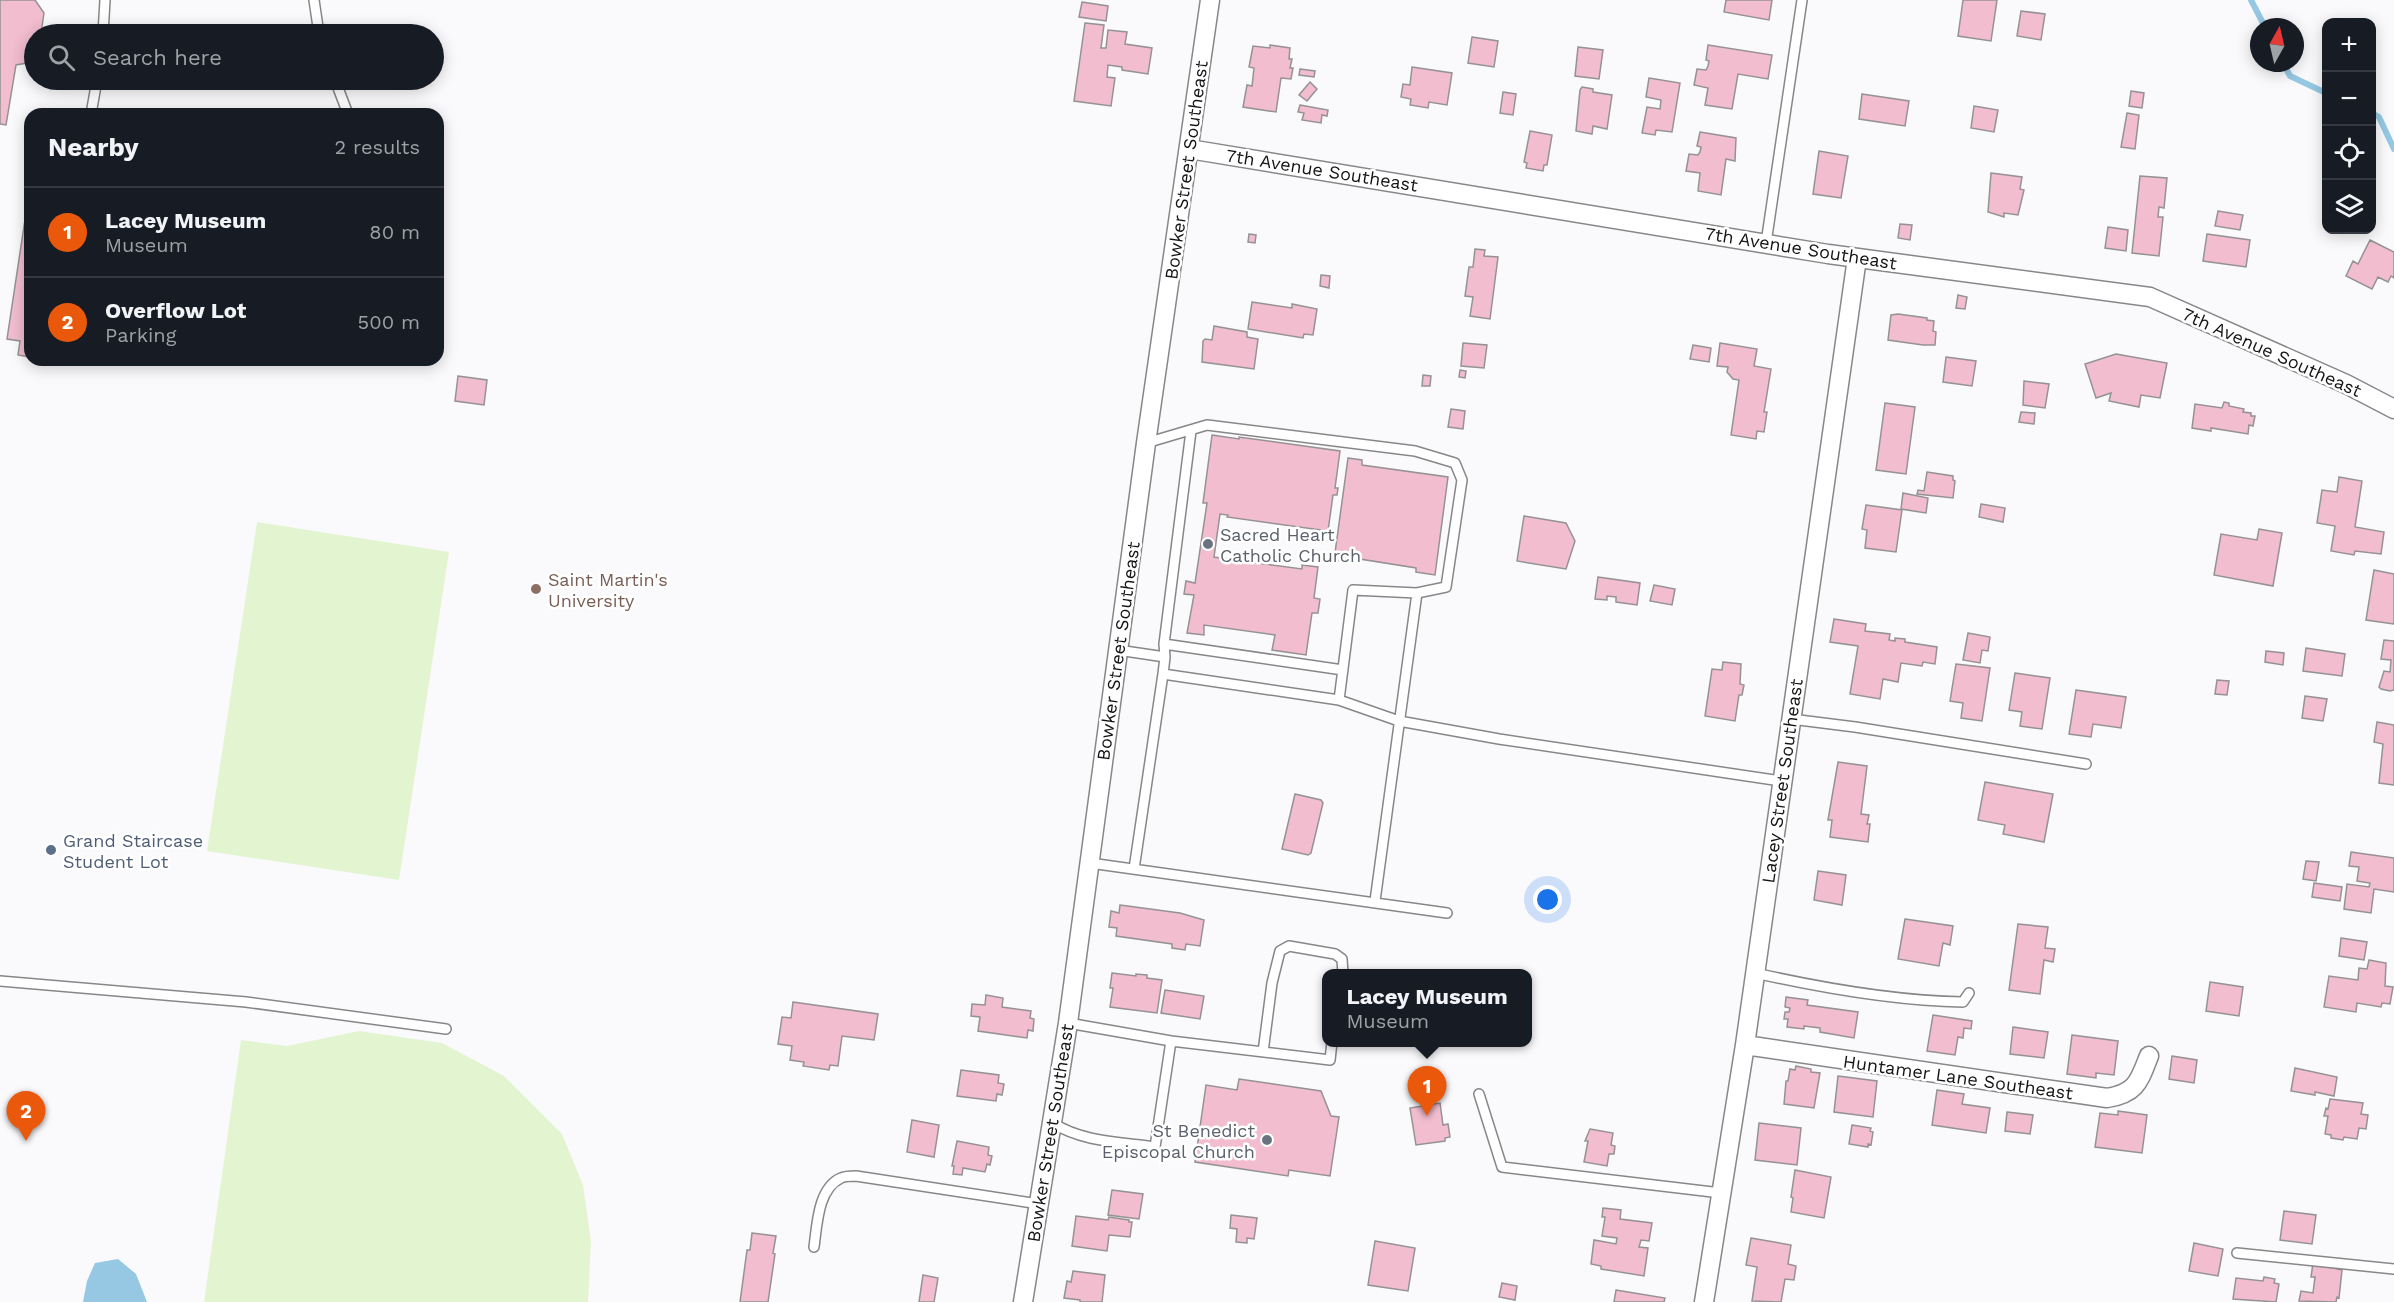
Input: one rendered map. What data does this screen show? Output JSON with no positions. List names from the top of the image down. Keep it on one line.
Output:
{"streets":{"street":["Bowker Street Southeast","7th Avenue Southeast","Lacey Street Southeast","Huntamer Lane Southeast"]},"crossings":[["Bowker Street Southeast","7th Avenue Southeast"],["7th Avenue Southeast","Lacey Street Southeast"],["Lacey Street Southeast","Huntamer Lane Southeast"]],"places":["Sacred Heart Catholic Church","Saint Martin's University","Grand Staircase Student Lot","St Benedict Episcopal Church"],"north":"top","page":{"map_buttons":["+","−"],"search":"Search here","heading":["Nearby","2 results"],"list":[{"mark":"1","name":"Lacey Museum","note":"Museum","value":"80 m"},{"mark":"2","name":"Overflow Lot","note":"Parking","value":"500 m"}],"popup":["Lacey Museum","Museum"],"pins":["1","2"]}}
